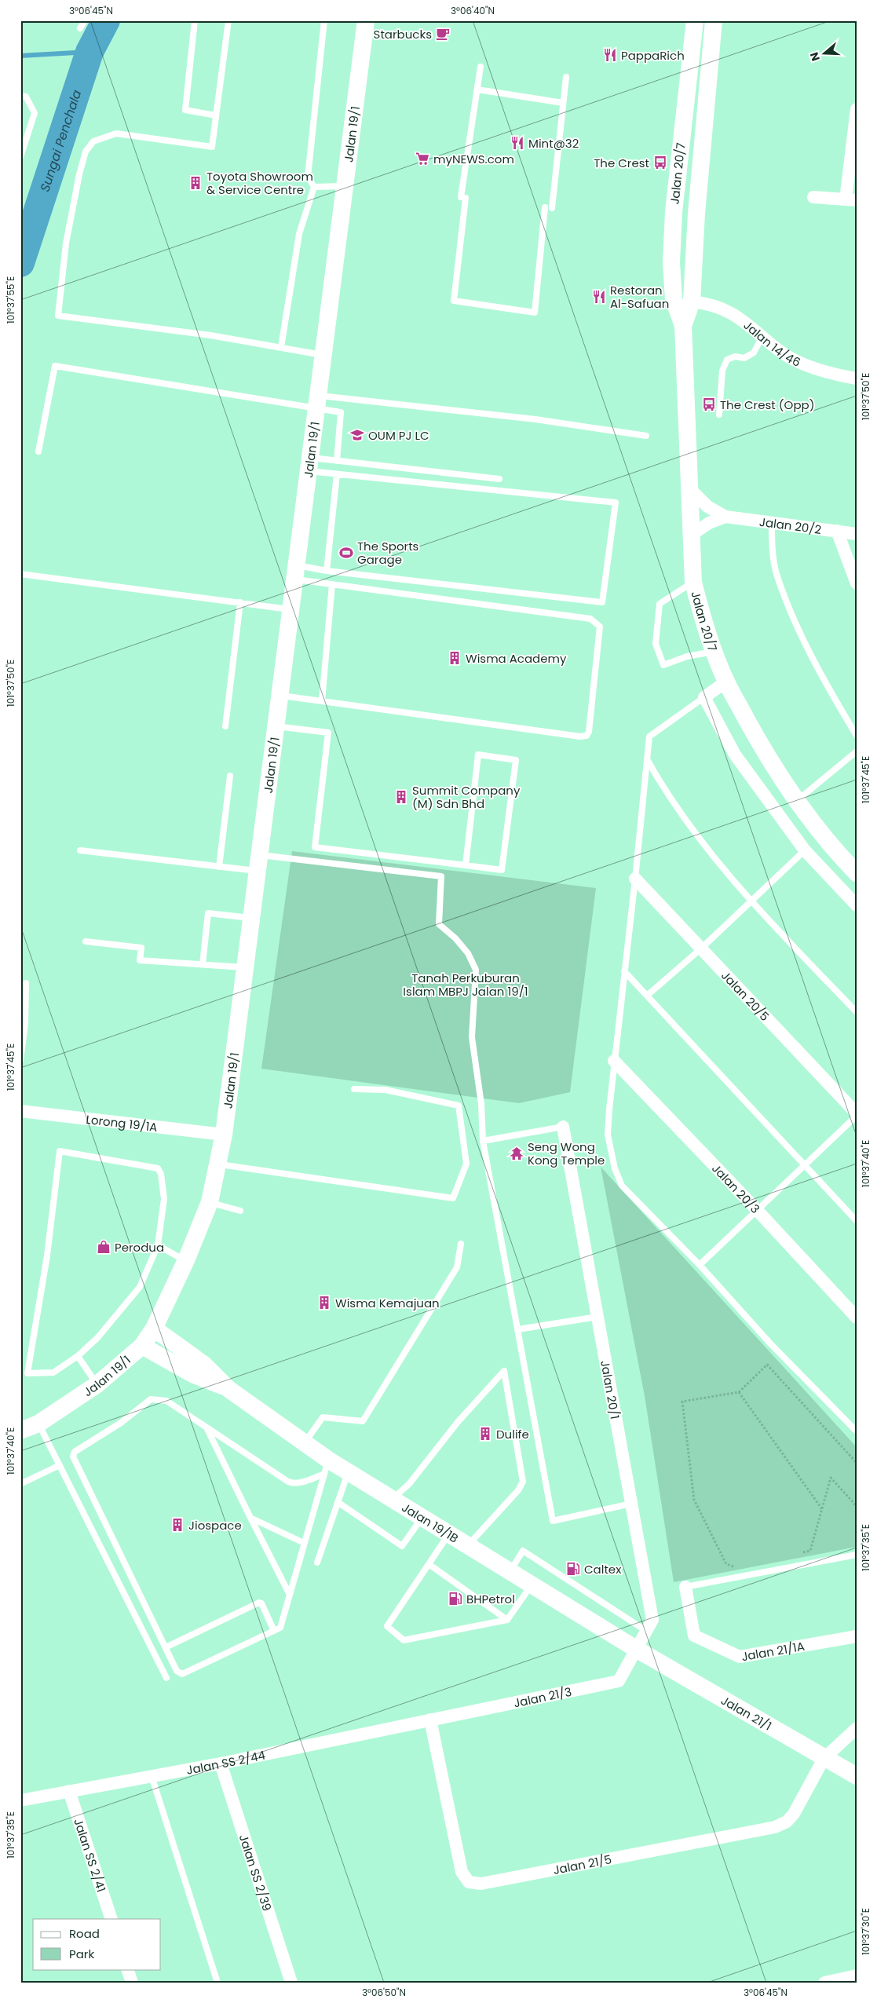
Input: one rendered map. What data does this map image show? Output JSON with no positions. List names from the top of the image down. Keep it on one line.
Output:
{"streets":{"street":["Jalan 19/1","Jalan 20/7","Jalan 14/46","Jalan 20/2","Jalan 20/5","Lorong 19/1A","Jalan 20/3","Jalan 20/1","Jalan 19/1B","Jalan 21/1A","Jalan 21/3","Jalan 21/1","Jalan SS 2/44","Jalan SS 2/41","Jalan 21/5","Jalan SS 2/39"]},"crossings":[["Jalan 19/1","Lorong 19/1A"],["Jalan 19/1","Jalan 19/1B"],["Jalan 20/7","Jalan 14/46"],["Jalan 20/7","Jalan 20/2"],["Jalan 20/1","Jalan 19/1B"],["Jalan 20/1","Jalan 21/3"],["Jalan 20/1","Jalan 21/1"],["Jalan 19/1B","Jalan 21/3"],["Jalan 19/1B","Jalan 21/1"],["Jalan 21/3","Jalan 21/1"],["Jalan 21/3","Jalan SS 2/44"],["Jalan 21/3","Jalan 21/5"],["Jalan 21/1","Jalan 21/5"],["Jalan SS 2/44","Jalan SS 2/41"],["Jalan SS 2/44","Jalan 21/5"],["Jalan SS 2/44","Jalan SS 2/39"]],"water":["Sungai Penchala"],"parks":["Tanah Perkuburan Islam MBPJ Jalan 19/1"],"places":{"cafe":["Starbucks"],"restaurant":["PappaRich","Mint@32","Restoran Al-Safuan"],"supermarket":["myNEWS.com"],"bus stop":["The Crest","The Crest (Opp)"],"building":["Toyota Showroom & Service Centre","Wisma Academy","Summit Company (M) Sdn Bhd","Wisma Kemajuan","Dulife","Jiospace"],"school or university":["OUM PJ LC"],"sports":["The Sports Garage"],"temple":["Seng Wong Kong Temple"],"shop":["Perodua"],"fuel station":["Caltex","BHPetrol"]},"legend":["Road","Park"],"north":"left","coordinates":["3°06'45\"N","3°06'40\"N","101°37'55\"E","101°37'50\"E","101°37'45\"E","101°37'40\"E","101°37'35\"E","101°37'30\"E","3°06'50\"N"]}
